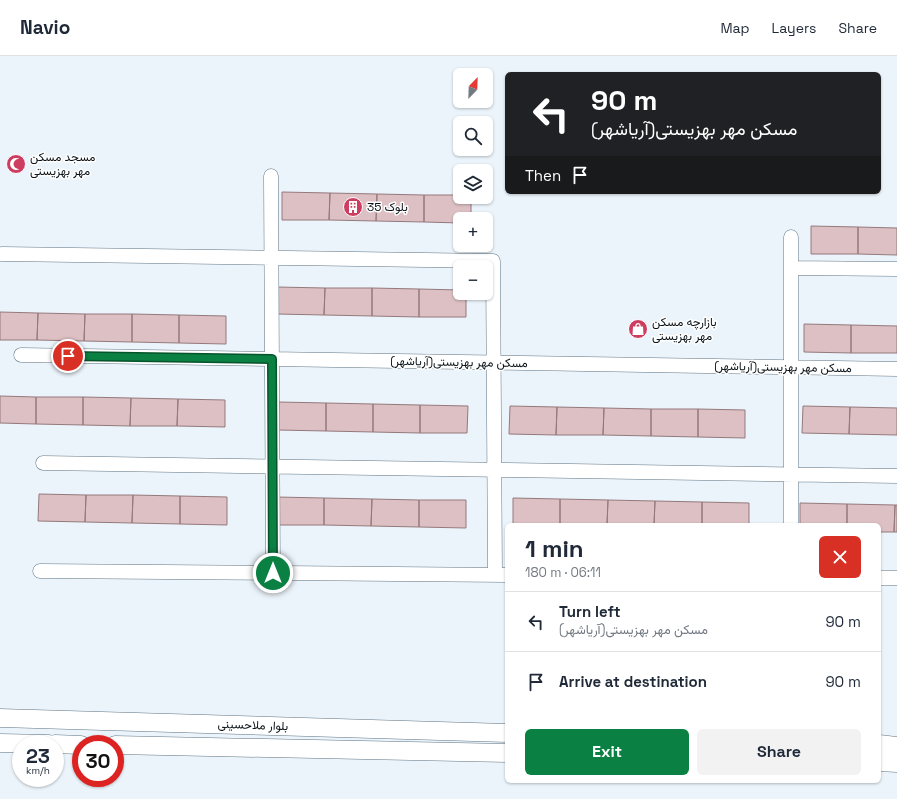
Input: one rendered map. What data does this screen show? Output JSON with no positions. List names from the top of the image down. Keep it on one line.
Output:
{"streets":{"street":["مسکن مهر بهزیستی(آریاشهر)","بلوار ملاحسینی"]},"places":{"mosque":["مسجد مسکن مهر بهزیستی"],"building":["بلوک 35"],"shop":["بازارچه مسکن مهر بهزیستی"]},"north":"top right","page":{"header":"Navio","nav":["Map","Layers","Share"],"map_buttons":["+","−"],"turn":["90 m","مسکن مهر بهزیستی(آریاشهر)"],"then":"Then","heading":["1 min","180 m · 06:11"],"list":[{"name":"Turn left","note":"مسکن مهر بهزیستی(آریاشهر)","value":"90 m"},{"name":"Arrive at destination","value":"90 m"}],"buttons":["Exit","Share"],"speed":"23 km/h","limit":"30"}}
